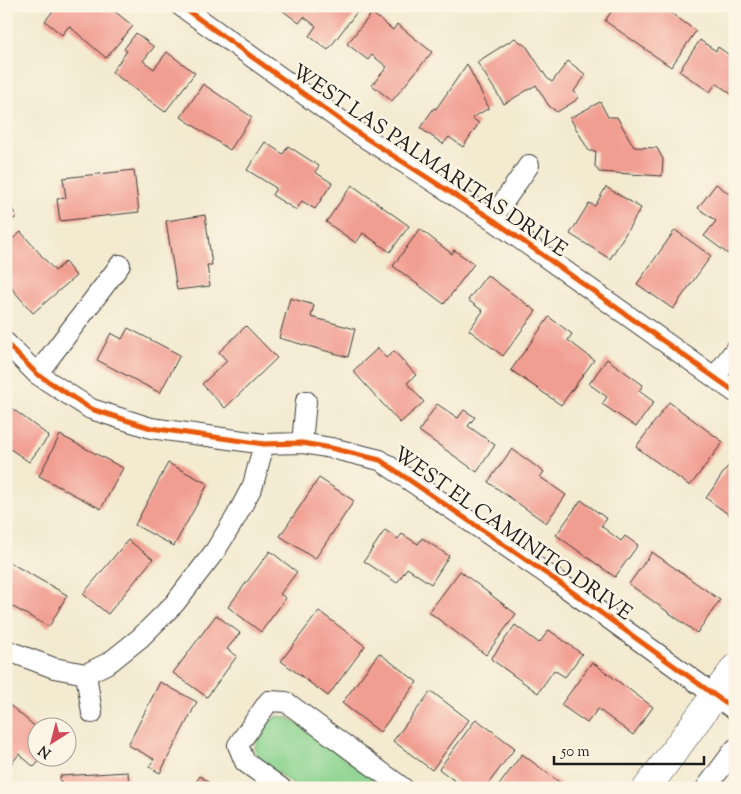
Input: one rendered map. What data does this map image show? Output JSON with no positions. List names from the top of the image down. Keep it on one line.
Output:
{"streets":{"street":["WEST LAS PALMARITAS DRIVE","WEST EL CAMINITO DRIVE"]},"scale_bar":"50 m","north":"bottom left"}
